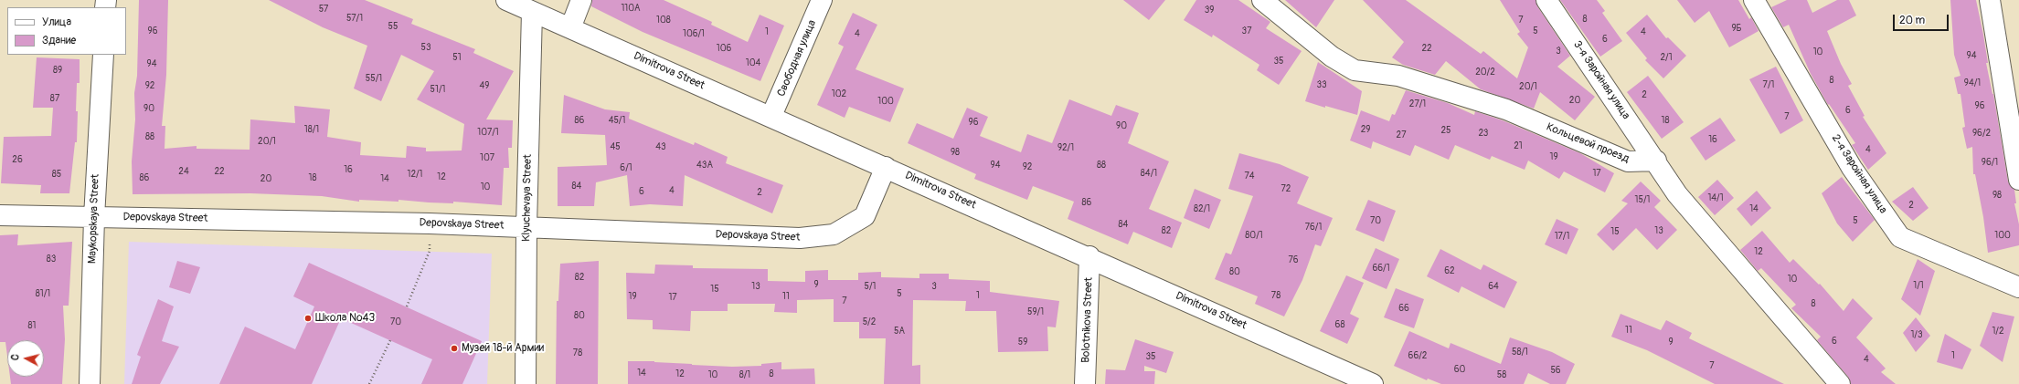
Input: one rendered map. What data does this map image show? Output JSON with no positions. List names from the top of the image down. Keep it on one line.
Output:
{"streets":{"street":["Свободная улица","Dimitrova Street","3-я Заройная улица","Кольцевой проезд","2-я Заройная улица","Klyuchevaya Street","Depovskaya Street","Maykopskaya Street","Bolotnikova Street"]},"crossings":[["Свободная улица","Dimitrova Street"],["Dimitrova Street","Klyuchevaya Street"],["Dimitrova Street","Depovskaya Street"],["Dimitrova Street","Bolotnikova Street"],["3-я Заройная улица","Кольцевой проезд"],["Klyuchevaya Street","Depovskaya Street"],["Depovskaya Street","Maykopskaya Street"]],"places":["Школа №43","Музей 18-й Армии"],"house_numbers":["110А","57","39","57/1","8","108","7","55","9Б","96","37","5","1","4","106/1","4","6","53","106","22","3","10","94","51","2/1","35","104","94","89","20/2","55/1","8","94/1","33","7/1","92","49","20/1","51/1","102","2","87","20","100","27/1","96","90","6","7","86","45/1","18","96","90","18/1","29","25","107/1","23","96/2","27","88","16","20/1","21","45","43","92/1","4","98","19","107","26","96/1","43А","94","88","92","6/1","16","24","22","84/1","17","85","12/1","74","12","86","18","20","14","84","10","72","4","6","2","98","14/1","15/1","86","2","82/1","14","70","5","84","76/1","82","13","15","80/1","100","17/1","12","83","76","66/1","62","80","82","10","9","1/1","13","5/1","3","64","15","81/1","5","1","78","19","11","17","7","8","66","59/1","80","70","5/2","68","81","11","5А","1/2","1/3","6","59","9","58/1","78","66/2","1","35","4","7","60","56","14","12","8","10","8/1","58"],"legend":["Улица","Здание"],"scale_bar":"20 m","north":"left"}
